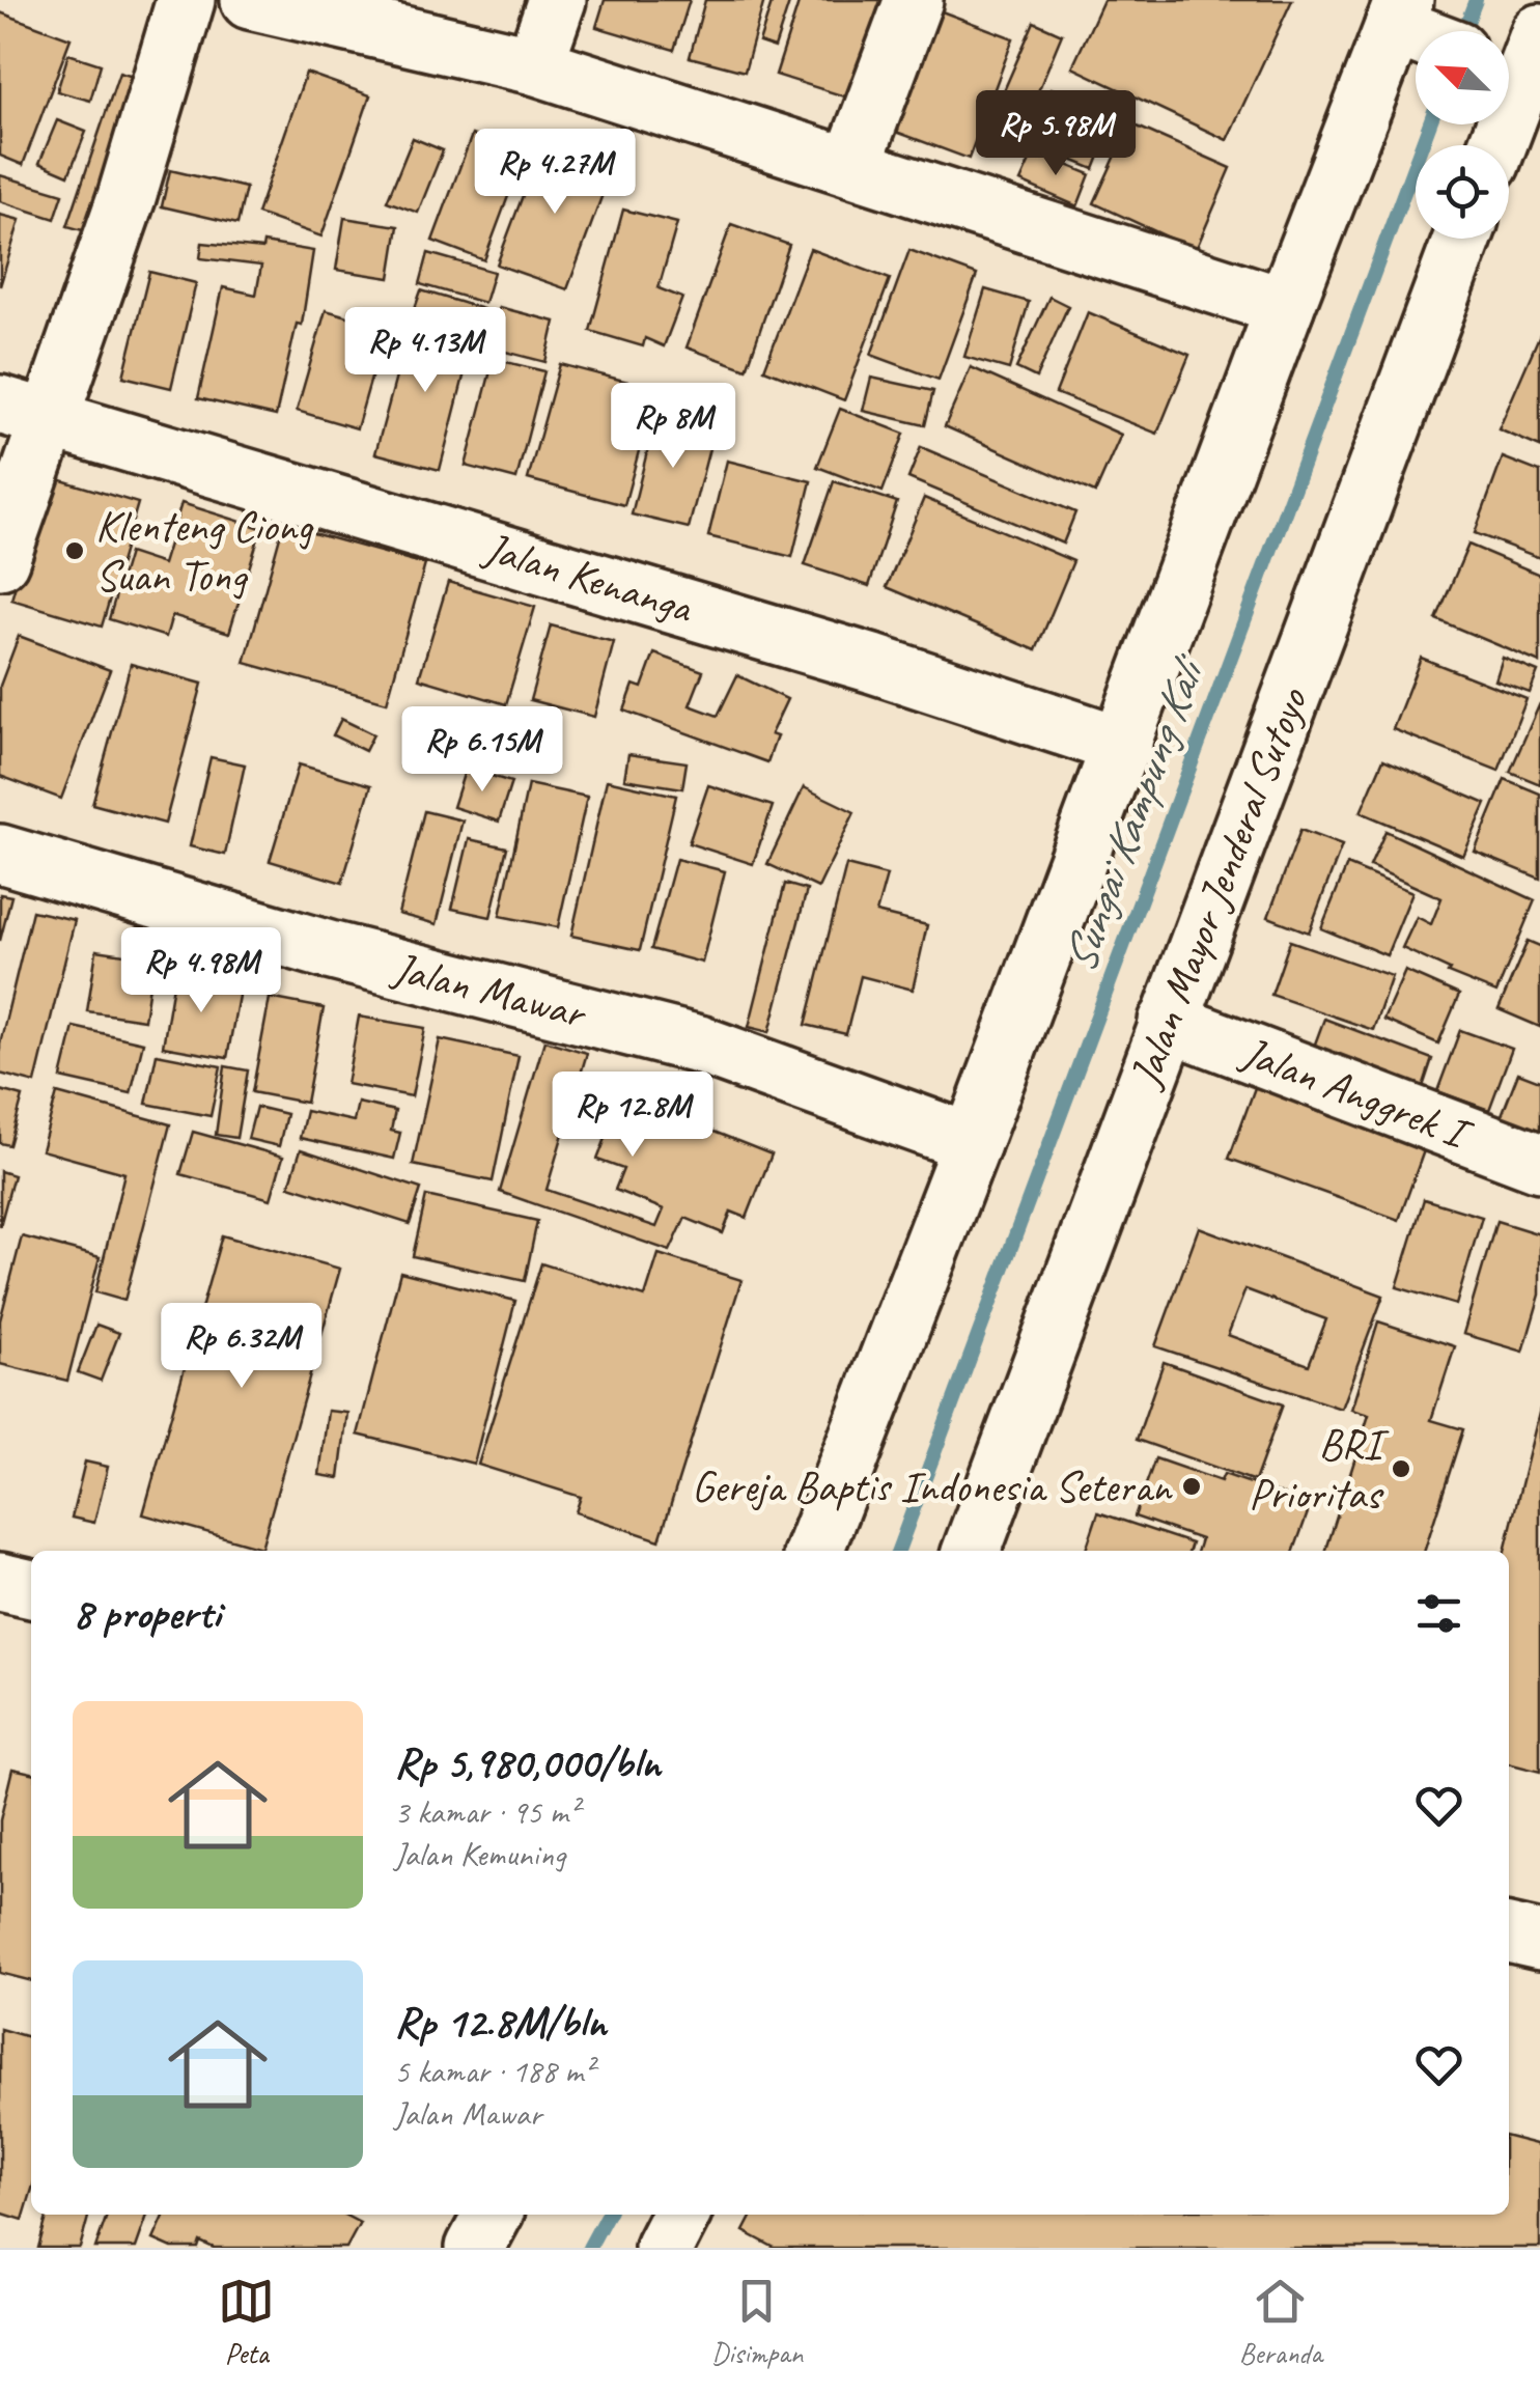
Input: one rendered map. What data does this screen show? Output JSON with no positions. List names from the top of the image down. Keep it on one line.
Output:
{"streets":{"street":["Jalan Kenanga","Jalan Mayor Jenderal Sutoyo","Jalan Mawar","Jalan Anggrek I"]},"crossings":[["Jalan Mayor Jenderal Sutoyo","Jalan Anggrek I"]],"water":["Sungai Kampung Kali"],"places":["Klenteng Ciong Suan Tong","BRI Prioritas","Gereja Baptis Indonesia Seteran"],"north":"top left","page":{"price":["Rp 5.98M","Rp 4.27M","Rp 4.13M","Rp 8M","Rp 6.15M","Rp 4.98M","Rp 12.8M","Rp 6.32M"],"heading":"8 properti","list":[{"name":"Rp 5,980,000/bln","note":"3 kamar · 95 m² · Jalan Kemuning"},{"name":"Rp 12.8M/bln","note":"5 kamar · 188 m² · Jalan Mawar"}],"tabs":["Peta","Disimpan","Beranda"]}}
